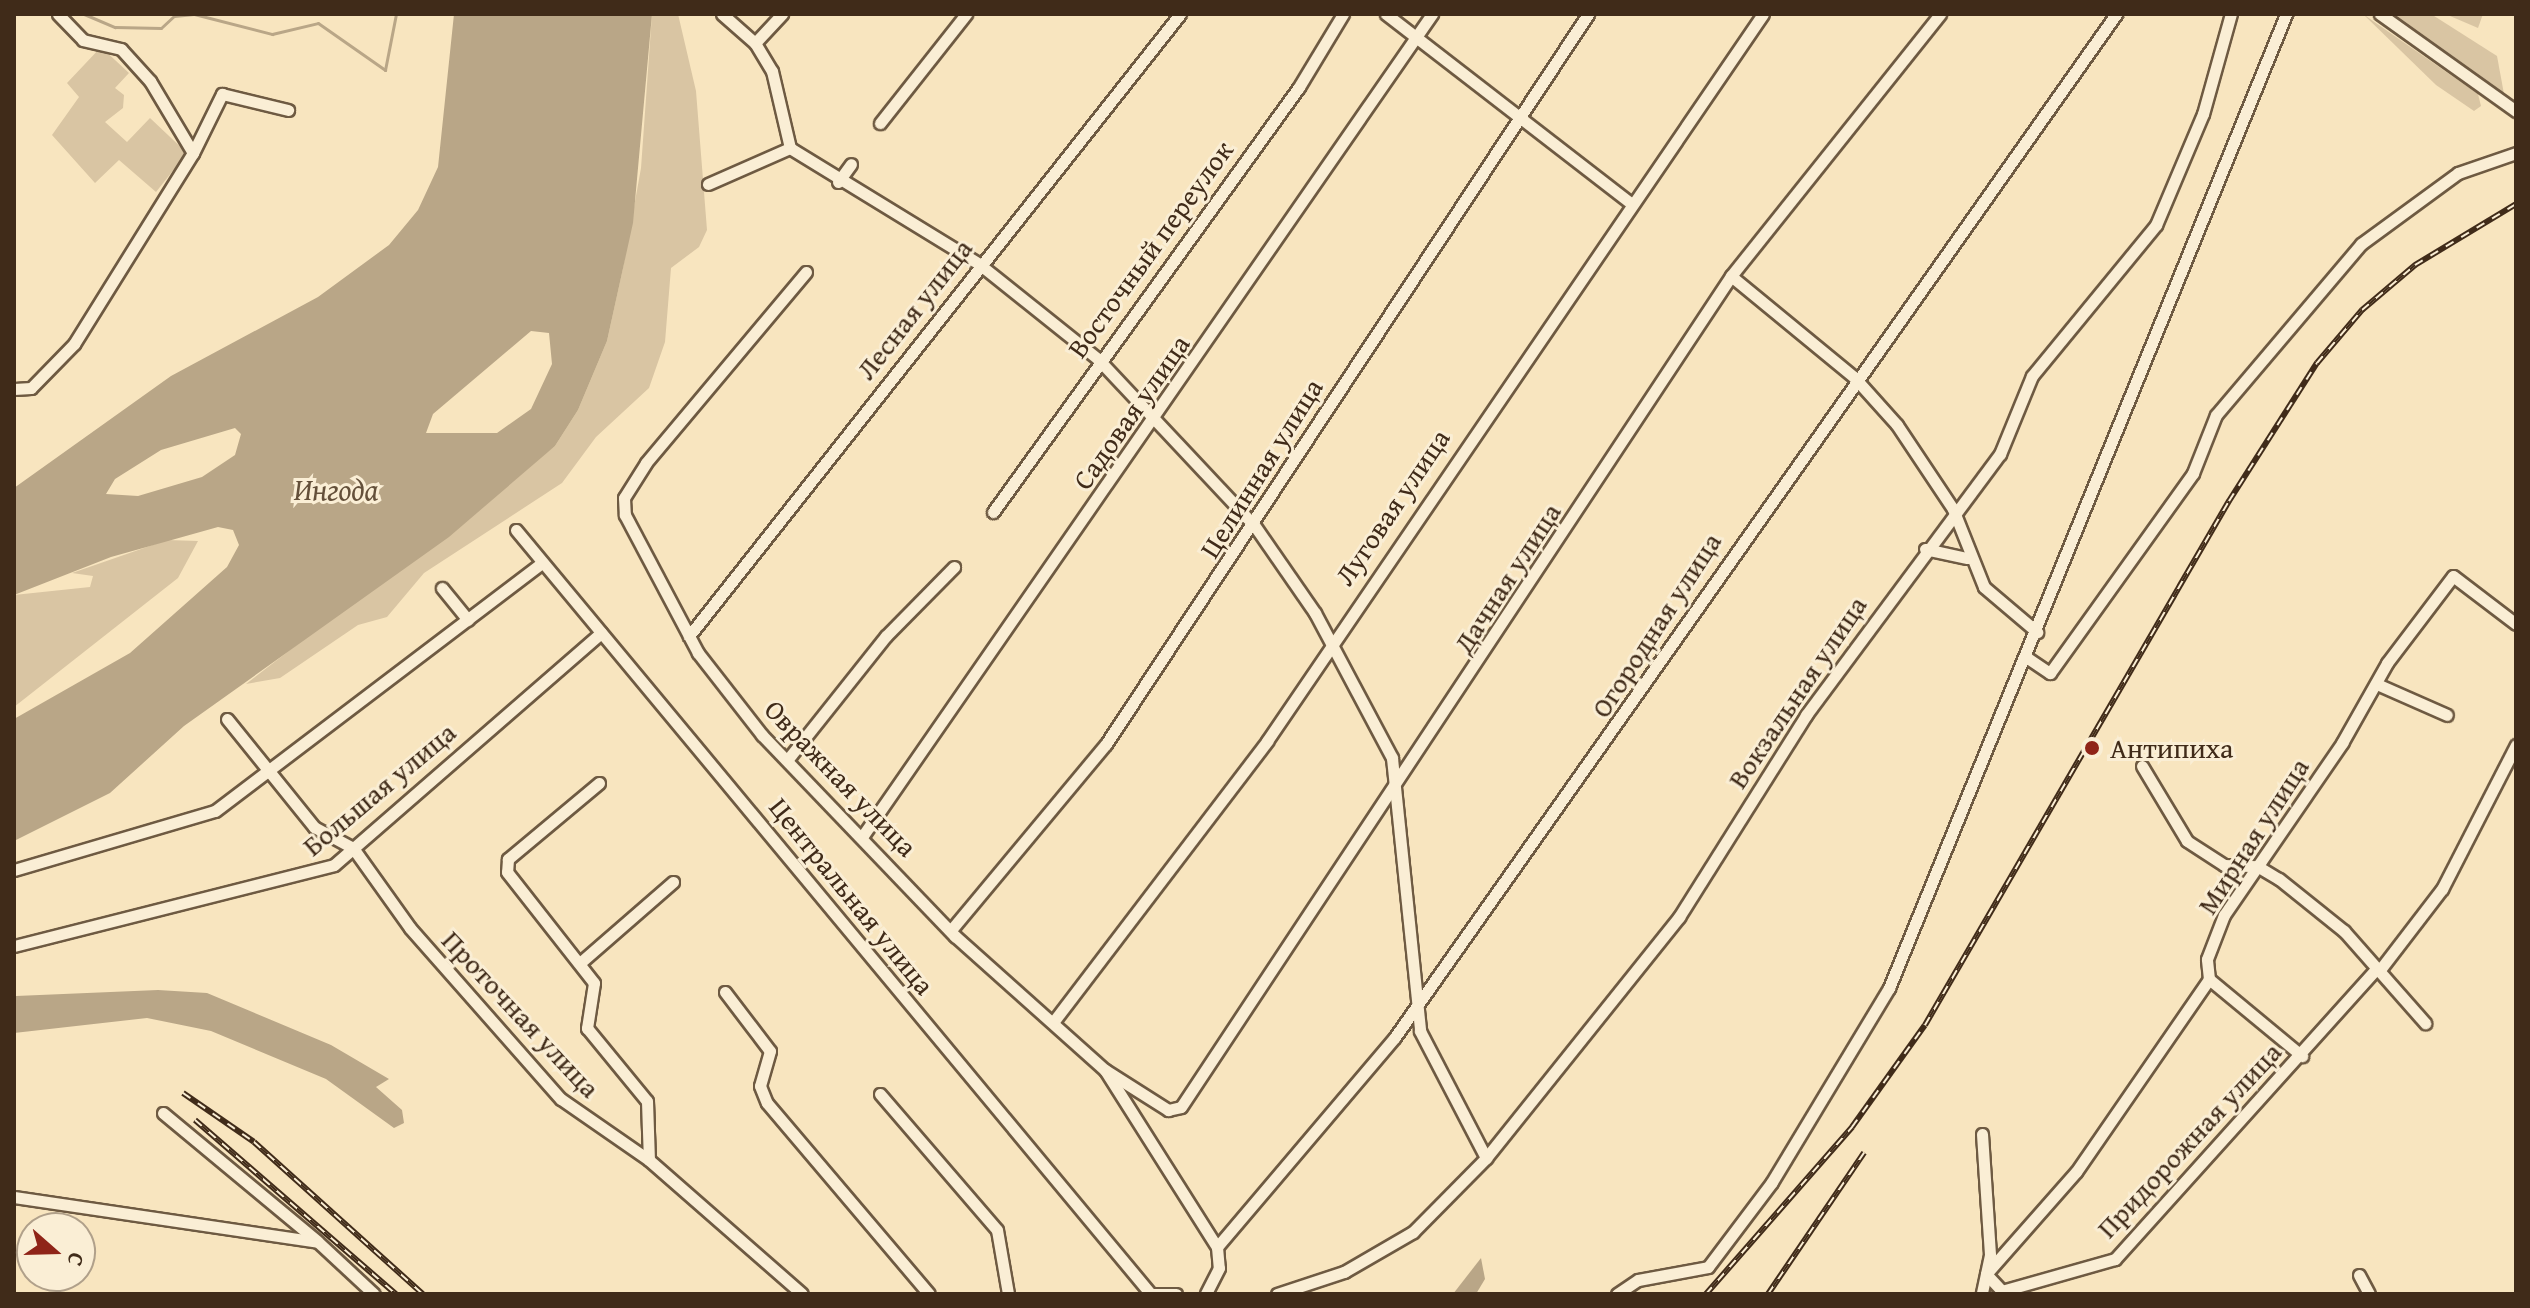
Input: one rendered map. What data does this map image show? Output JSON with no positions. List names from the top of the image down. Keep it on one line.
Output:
{"streets":{"street":["Восточный переулок","Лесная улица","Садовая улица","Целинная улица","Луговая улица","Дачная улица","Огородная улица","Вокзальная улица","Овражная улица","Большая улица","Мирная улица","Центральная улица","Проточная улица","Придорожная улица"]},"crossings":[["Лесная улица","Овражная улица"],["Садовая улица","Овражная улица"],["Целинная улица","Овражная улица"],["Луговая улица","Овражная улица"],["Дачная улица","Овражная улица"],["Огородная улица","Овражная улица"],["Большая улица","Центральная улица"],["Большая улица","Проточная улица"],["Мирная улица","Придорожная улица"]],"water":["Ингода"],"places":["Антипиха"],"north":"right"}
